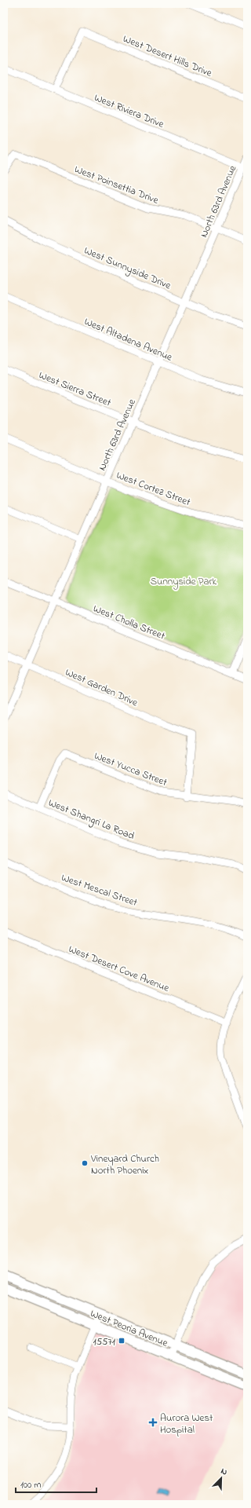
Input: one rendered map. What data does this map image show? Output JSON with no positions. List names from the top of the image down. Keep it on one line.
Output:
{"streets":{"main road":["West Peoria Avenue"],"street":["West Desert Hills Drive","West Riviera Drive","West Poinsettia Drive","North 63rd Avenue","West Sunnyside Drive","West Altadena Avenue","West Sierra Street","West Cortez Street","West Cholla Street","West Garden Drive","West Yucca Street","West Shangri La Road","West Mescal Street","West Desert Cove Avenue"]},"crossings":[["West Desert Hills Drive","West Riviera Drive"],["West Riviera Drive","North 63rd Avenue"],["West Poinsettia Drive","North 63rd Avenue"],["North 63rd Avenue","West Sunnyside Drive"],["North 63rd Avenue","West Altadena Avenue"],["North 63rd Avenue","West Sierra Street"],["North 63rd Avenue","West Cortez Street"],["North 63rd Avenue","West Cholla Street"],["North 63rd Avenue","West Garden Drive"],["West Garden Drive","West Yucca Street"],["West Yucca Street","West Shangri La Road"]],"parks":["Sunnyside Park"],"places":{"other":["Vineyard Church North Phoenix"],"transit":["15571"],"health":["Aurora West Hospital"]},"scale_bar":"100 m","north":"top right"}
